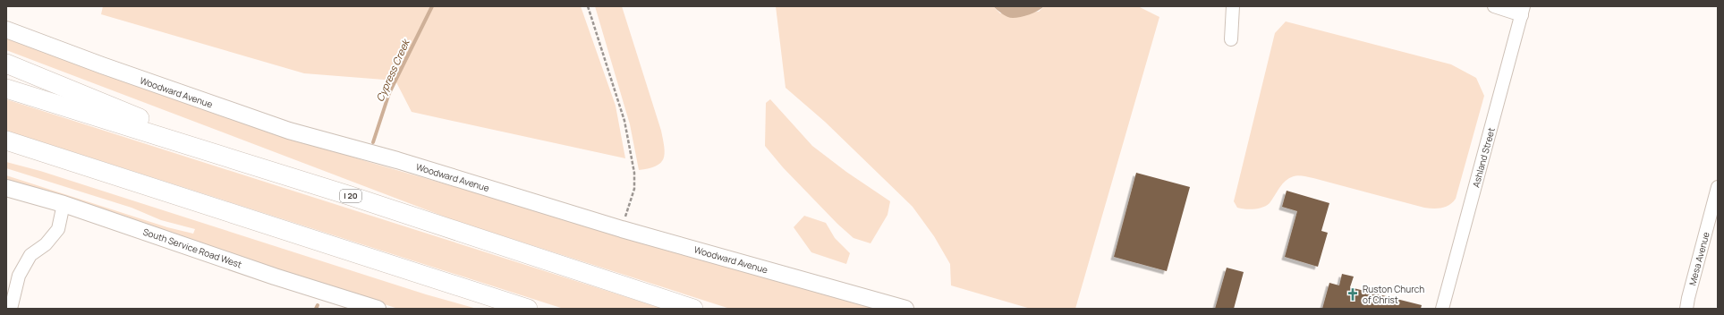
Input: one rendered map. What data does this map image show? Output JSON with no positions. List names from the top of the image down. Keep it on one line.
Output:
{"streets":{"highway":["I 20"],"main road":["Woodward Avenue","South Service Road West"],"street":["Ashland Street","Mesa Avenue"]},"water":["Cypress Creek"],"places":{"church":["Ruston Church of Christ"]}}
